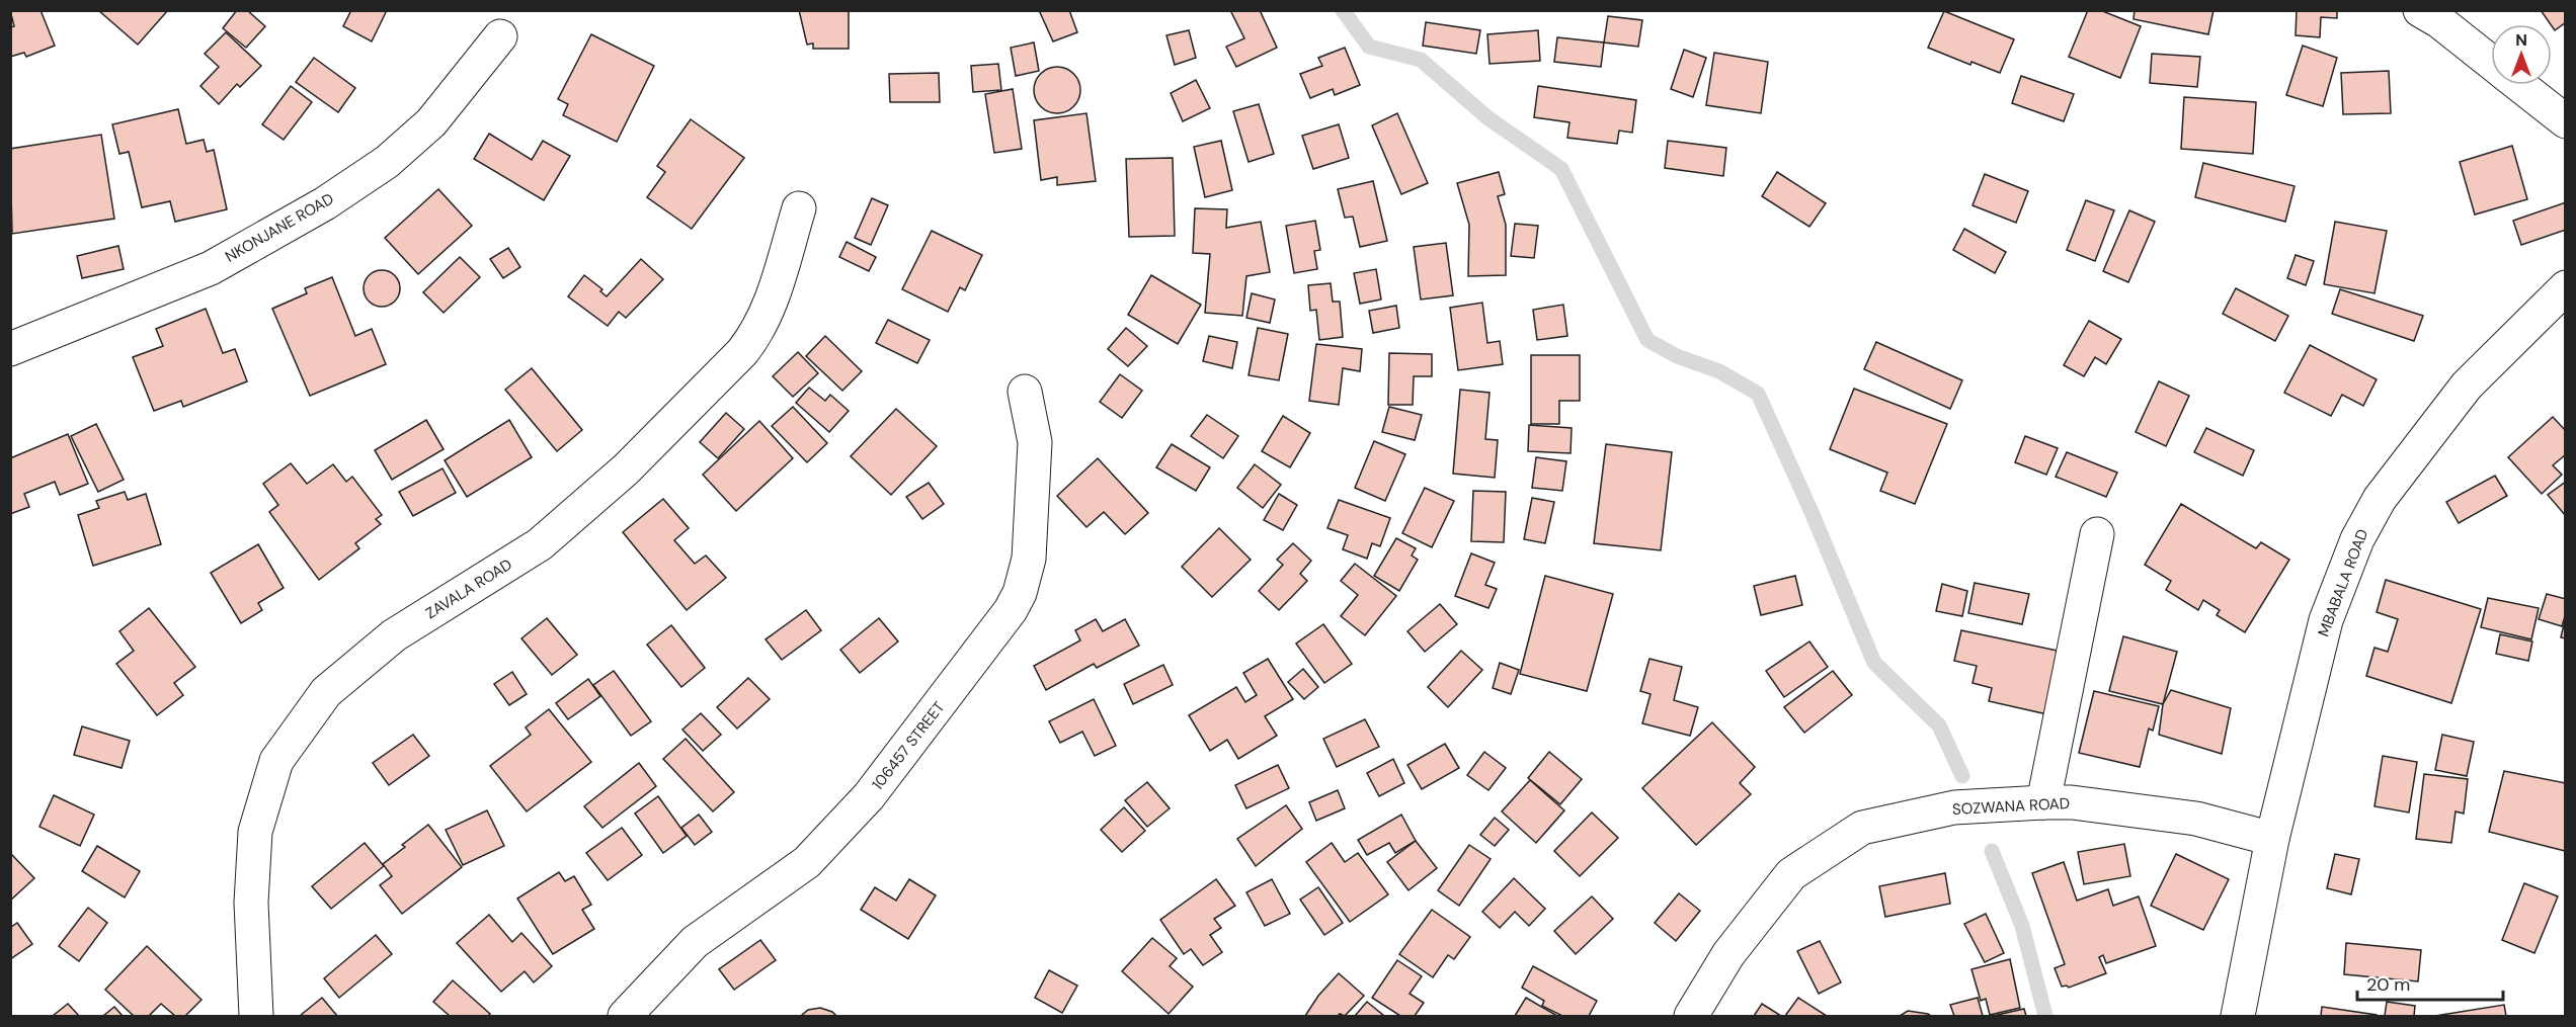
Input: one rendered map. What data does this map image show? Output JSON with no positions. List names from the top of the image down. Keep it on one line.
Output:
{"streets":{"street":["NKONJANE ROAD","MBABALA ROAD","ZAVALA ROAD","106457 STREET","SOZWANA ROAD"]},"crossings":[["MBABALA ROAD","SOZWANA ROAD"]],"scale_bar":"20 m","north":"top"}
